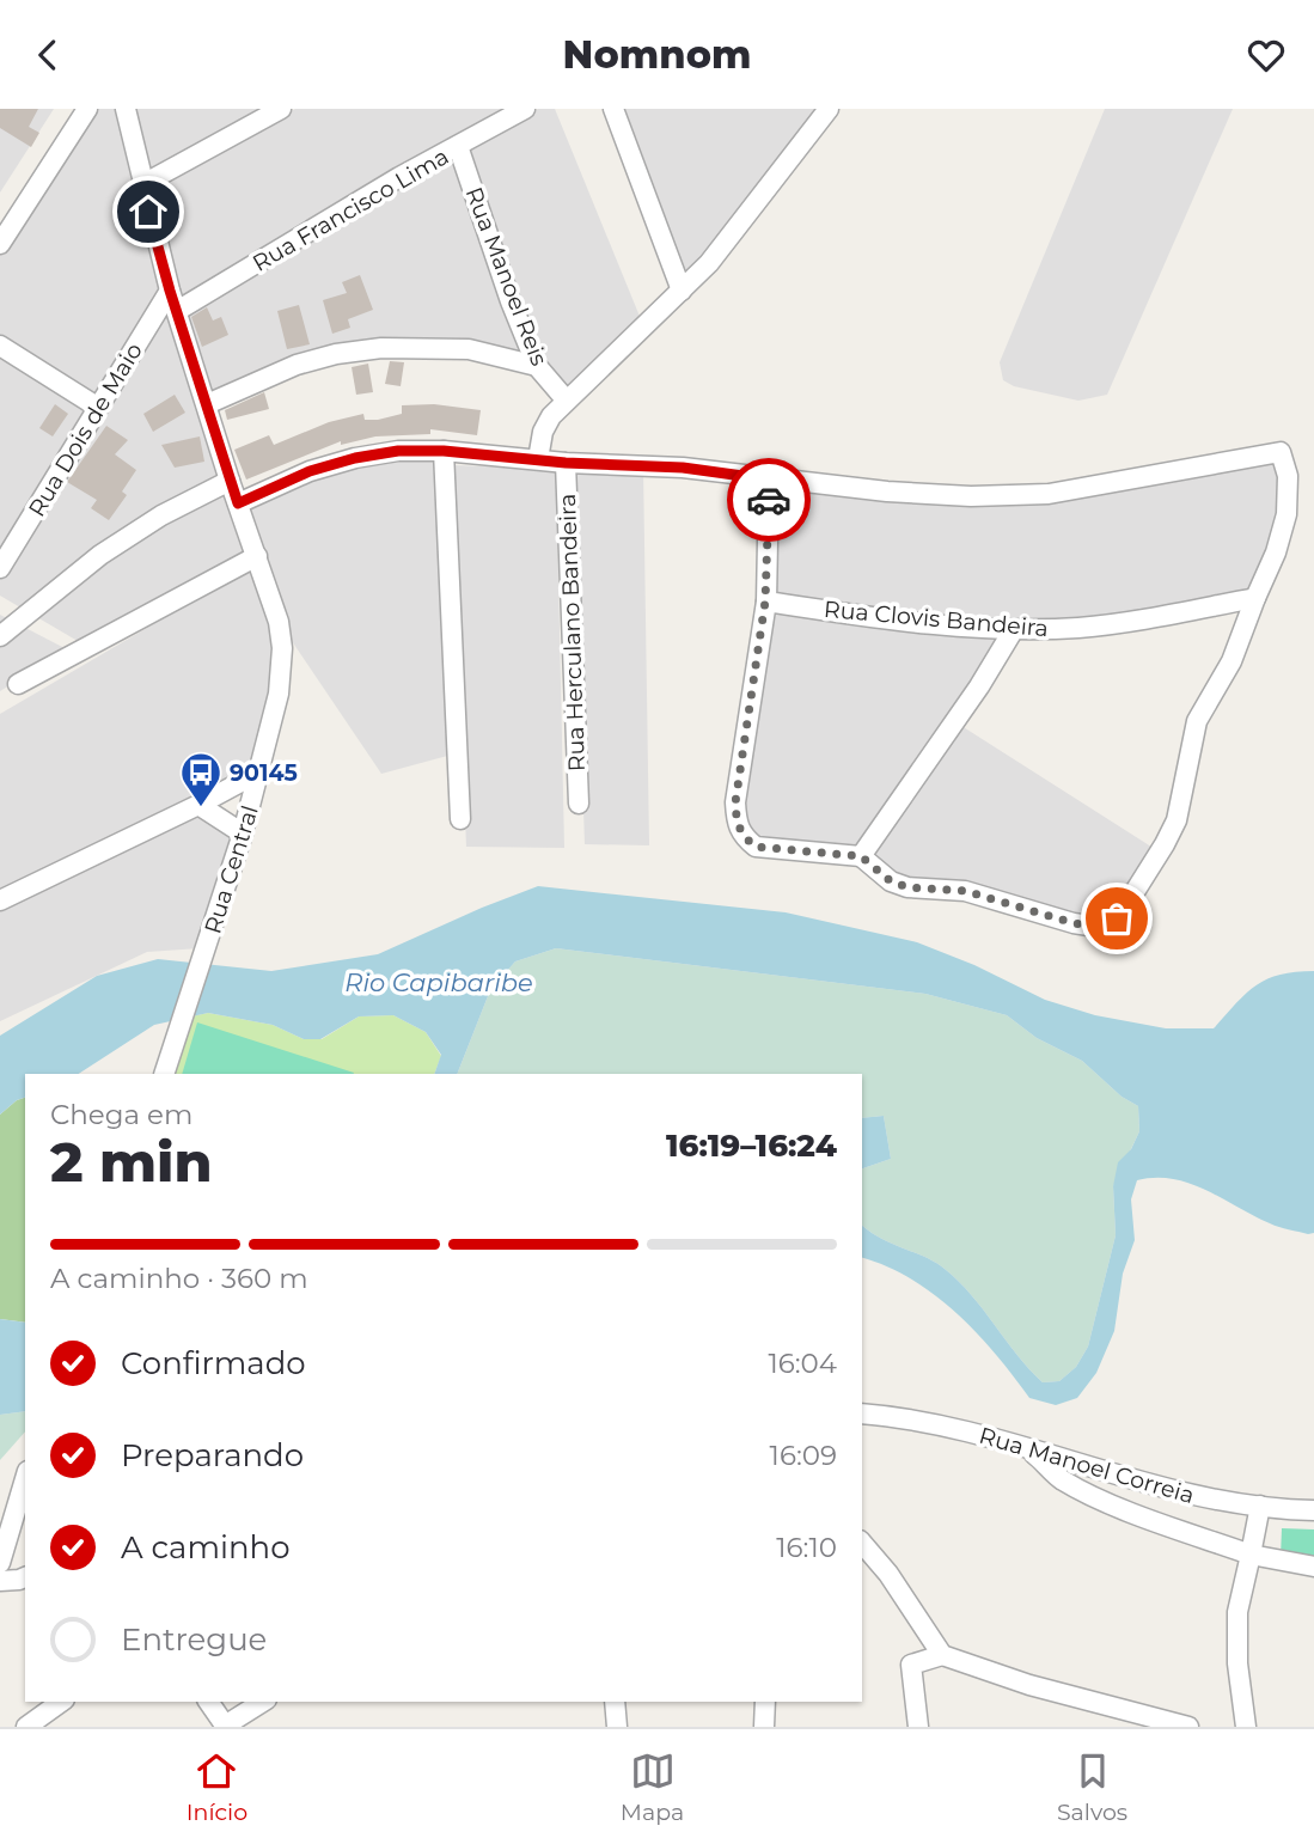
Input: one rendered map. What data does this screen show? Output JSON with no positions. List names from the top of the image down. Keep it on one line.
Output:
{"streets":{"street":["Rua Francisco Lima","Rua Manoel Reis","Rua Dois de Maio","Rua Clovis Bandeira","Rua Herculano Bandeira","Rua Central","Rua Manoel Correia"]},"crossings":[["Rua Francisco Lima","Rua Manoel Reis"],["Rua Francisco Lima","Rua Central"],["Rua Dois de Maio","Rua Central"]],"water":["Rio Capibaribe"],"places":{"bus stop":["90145"]},"page":{"header":"Nomnom","heading":["2 min","Chega em","16:19–16:24"],"bar":"A caminho · 360 m","list":[["Confirmado","16:04"],["Preparando","16:09"],["A caminho","16:10"],"Entregue"],"tabs":["Início","Mapa","Salvos"]}}
